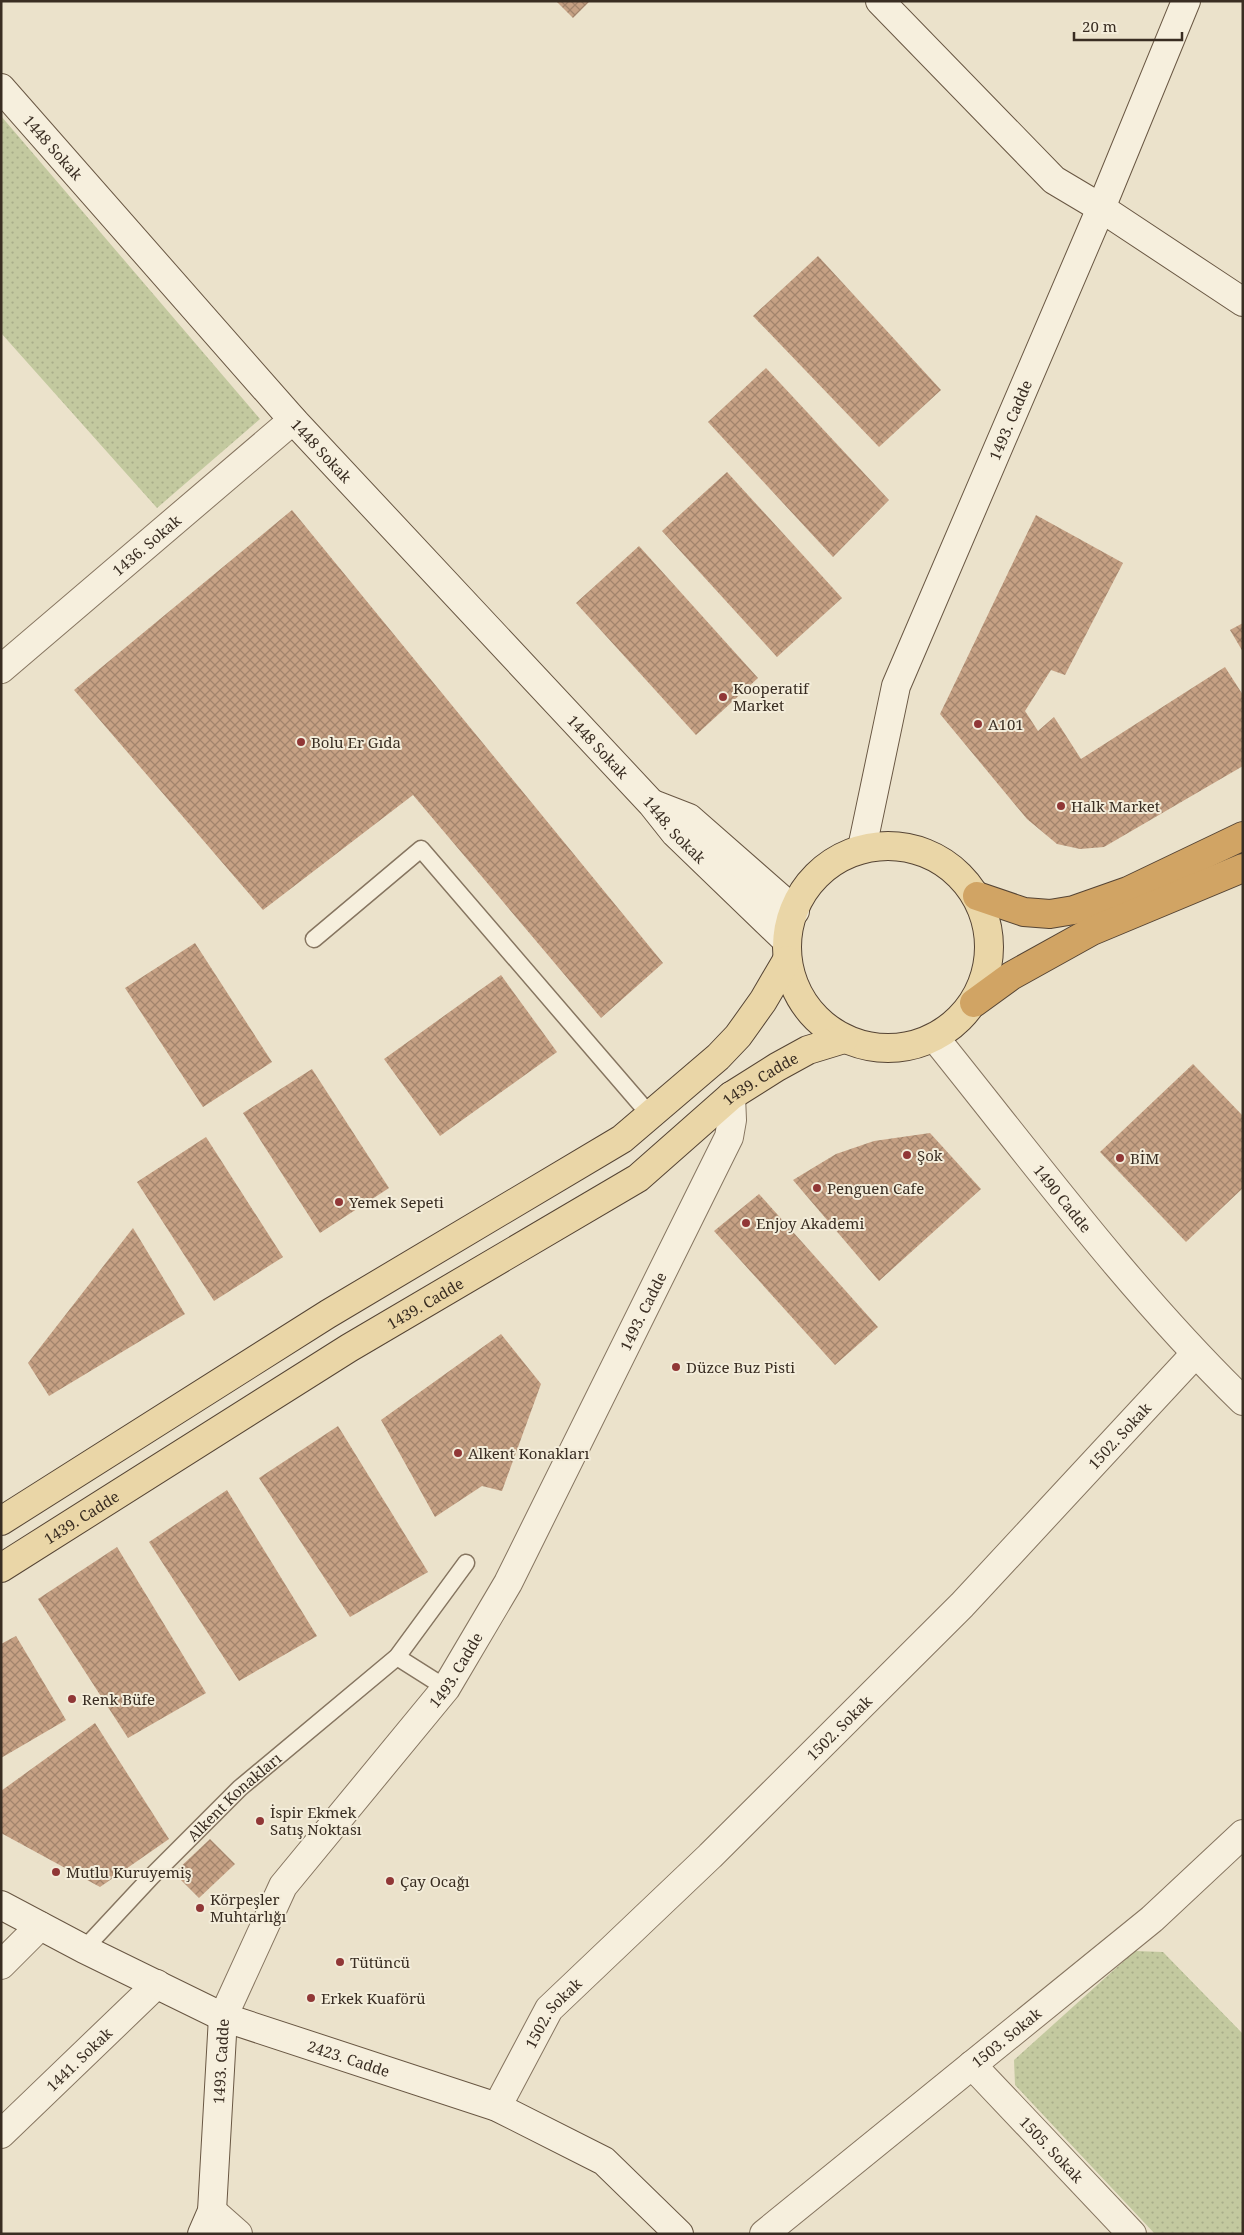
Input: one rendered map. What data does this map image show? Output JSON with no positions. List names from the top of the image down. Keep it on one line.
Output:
{"streets":{"main road":["1439. Cadde"],"street":["1448 Sokak","1493. Cadde","1436. Sokak","1448. Sokak","1490 Cadde","1502. Sokak","1503. Sokak","2423. Cadde","1441. Sokak","1505. Sokak"],"lane":["Alkent Konakları"]},"crossings":[["1448 Sokak","1436. Sokak"],["1448 Sokak","1448. Sokak"],["1493. Cadde","1439. Cadde"],["1493. Cadde","2423. Cadde"],["1490 Cadde","1502. Sokak"],["1502. Sokak","2423. Cadde"],["Alkent Konakları","2423. Cadde"],["1503. Sokak","1505. Sokak"],["2423. Cadde","1441. Sokak"]],"places":["Kooperatif Market","A101","Bolu Er Gıda","Halk Market","Şok","BİM","Penguen Cafe","Yemek Sepeti","Enjoy Akademi","Düzce Buz Pisti","Alkent Konakları","Renk Büfe","İspir Ekmek Satış Noktası","Mutlu Kuruyemiş","Çay Ocağı","Körpeşler Muhtarlığı","Tütüncü","Erkek Kuaförü"],"scale_bar":"20 m"}
